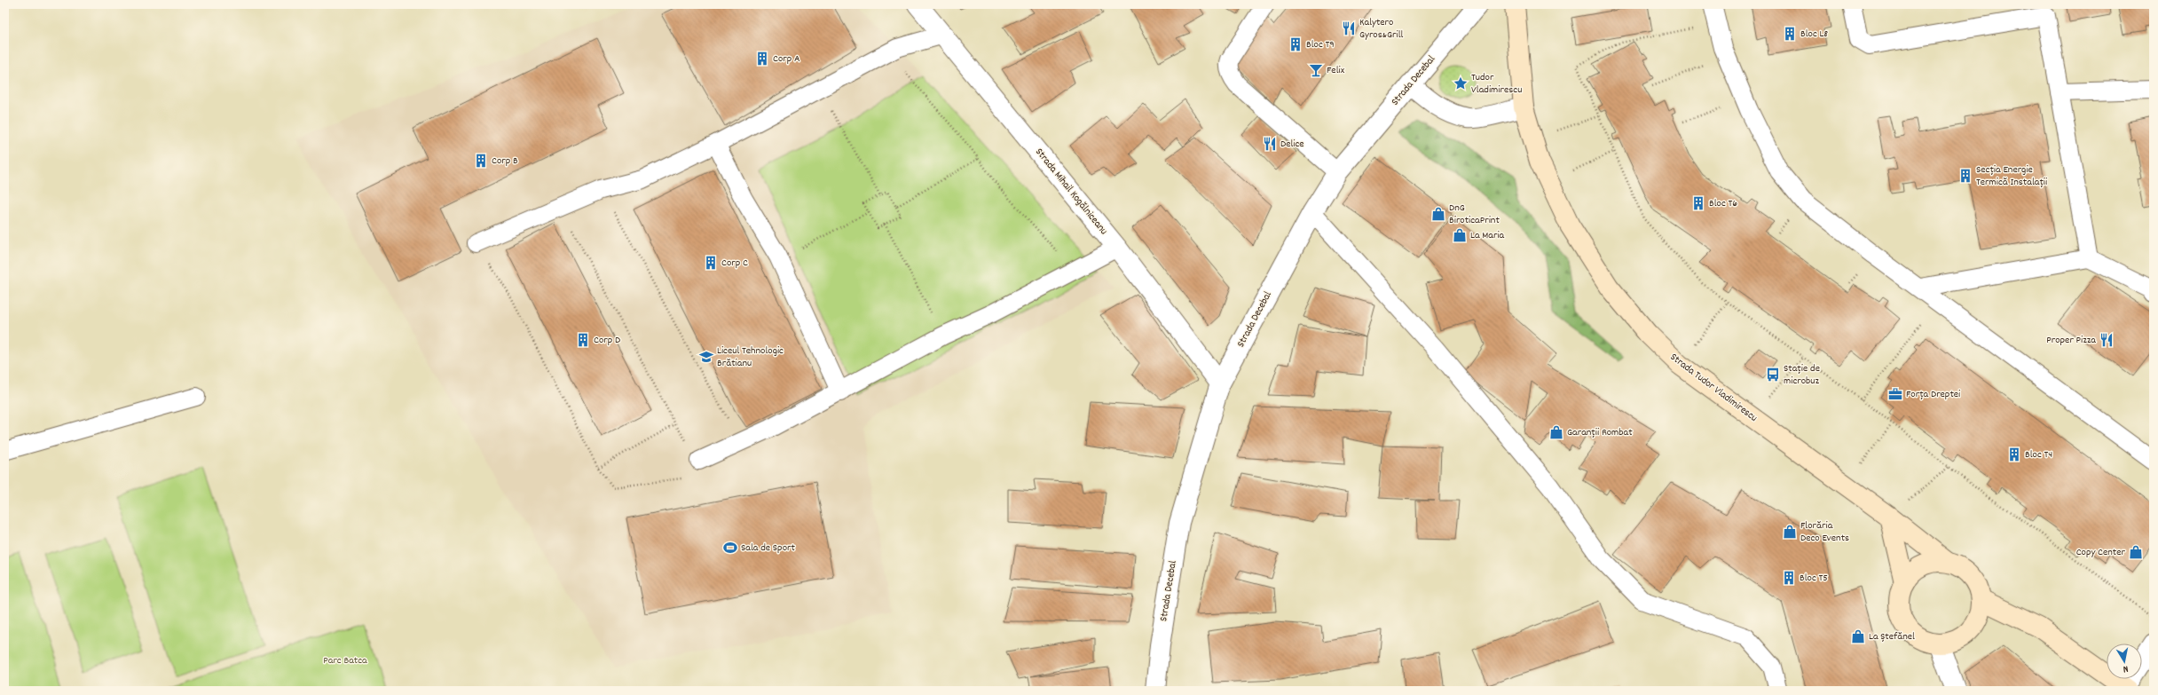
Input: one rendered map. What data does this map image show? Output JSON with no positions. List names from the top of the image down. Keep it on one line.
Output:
{"streets":{"main road":["Strada Tudor Vladimirescu"],"street":["Strada Decebal","Strada Mihail Kogălniceanu"]},"crossings":[["Strada Decebal","Strada Mihail Kogălniceanu"]],"parks":["Parc Batca"],"places":{"restaurant":["Kalytero Gyros&Grill","Delice","Proper Pizza"],"building":["Bloc L8","Bloc T9","Corp A","Corp B","Secția Energie Termică Instalații","Bloc T6","Corp C","Corp D","Bloc T4","Bloc T5"],"bar":["Felix"],"place":["Tudor Vladimirescu"],"shop":["DnG BiroticaPrint","La Maria","Garanții Rombat","Florăria Deco Events","Copy Center","La Ștefănel"],"school or university":["Liceul Tehnologic Brătianu"],"bus stop":["Stație de microbuz"],"office":["Forța Dreptei"],"sports":["Sala de Sport"]},"north":"bottom"}
